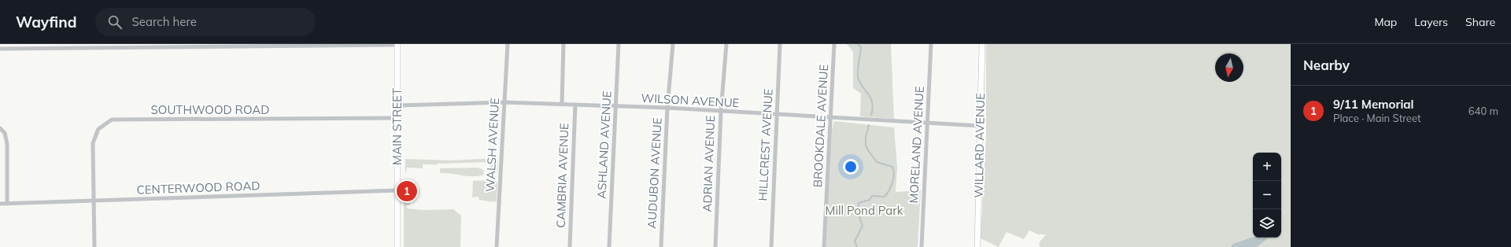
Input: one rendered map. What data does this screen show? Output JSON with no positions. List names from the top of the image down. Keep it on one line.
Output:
{"streets":{"main road":["MAIN STREET","WILLARD AVENUE"],"street":["WILSON AVENUE","SOUTHWOOD ROAD","BROOKDALE AVENUE","WALSH AVENUE","ASHLAND AVENUE","HILLCREST AVENUE","MORELAND AVENUE","ADRIAN AVENUE","AUDUBON AVENUE","CAMBRIA AVENUE","CENTERWOOD ROAD"]},"crossings":[["WILSON AVENUE","BROOKDALE AVENUE"],["WILSON AVENUE","MAIN STREET"],["WILSON AVENUE","WALSH AVENUE"],["WILSON AVENUE","ASHLAND AVENUE"],["WILSON AVENUE","HILLCREST AVENUE"],["WILSON AVENUE","MORELAND AVENUE"],["WILSON AVENUE","WILLARD AVENUE"],["WILSON AVENUE","ADRIAN AVENUE"],["WILSON AVENUE","AUDUBON AVENUE"],["WILSON AVENUE","CAMBRIA AVENUE"],["SOUTHWOOD ROAD","MAIN STREET"],["SOUTHWOOD ROAD","CENTERWOOD ROAD"],["MAIN STREET","CENTERWOOD ROAD"]],"parks":["Mill Pond Park"],"north":"bottom","page":{"header":"Wayfind","search":"Search here","nav":["Map","Layers","Share"],"heading":"Nearby","list":[{"mark":"1","name":"9/11 Memorial","note":"Place · Main Street","value":"640 m"}],"map_buttons":["+","−"],"pins":"1"}}
